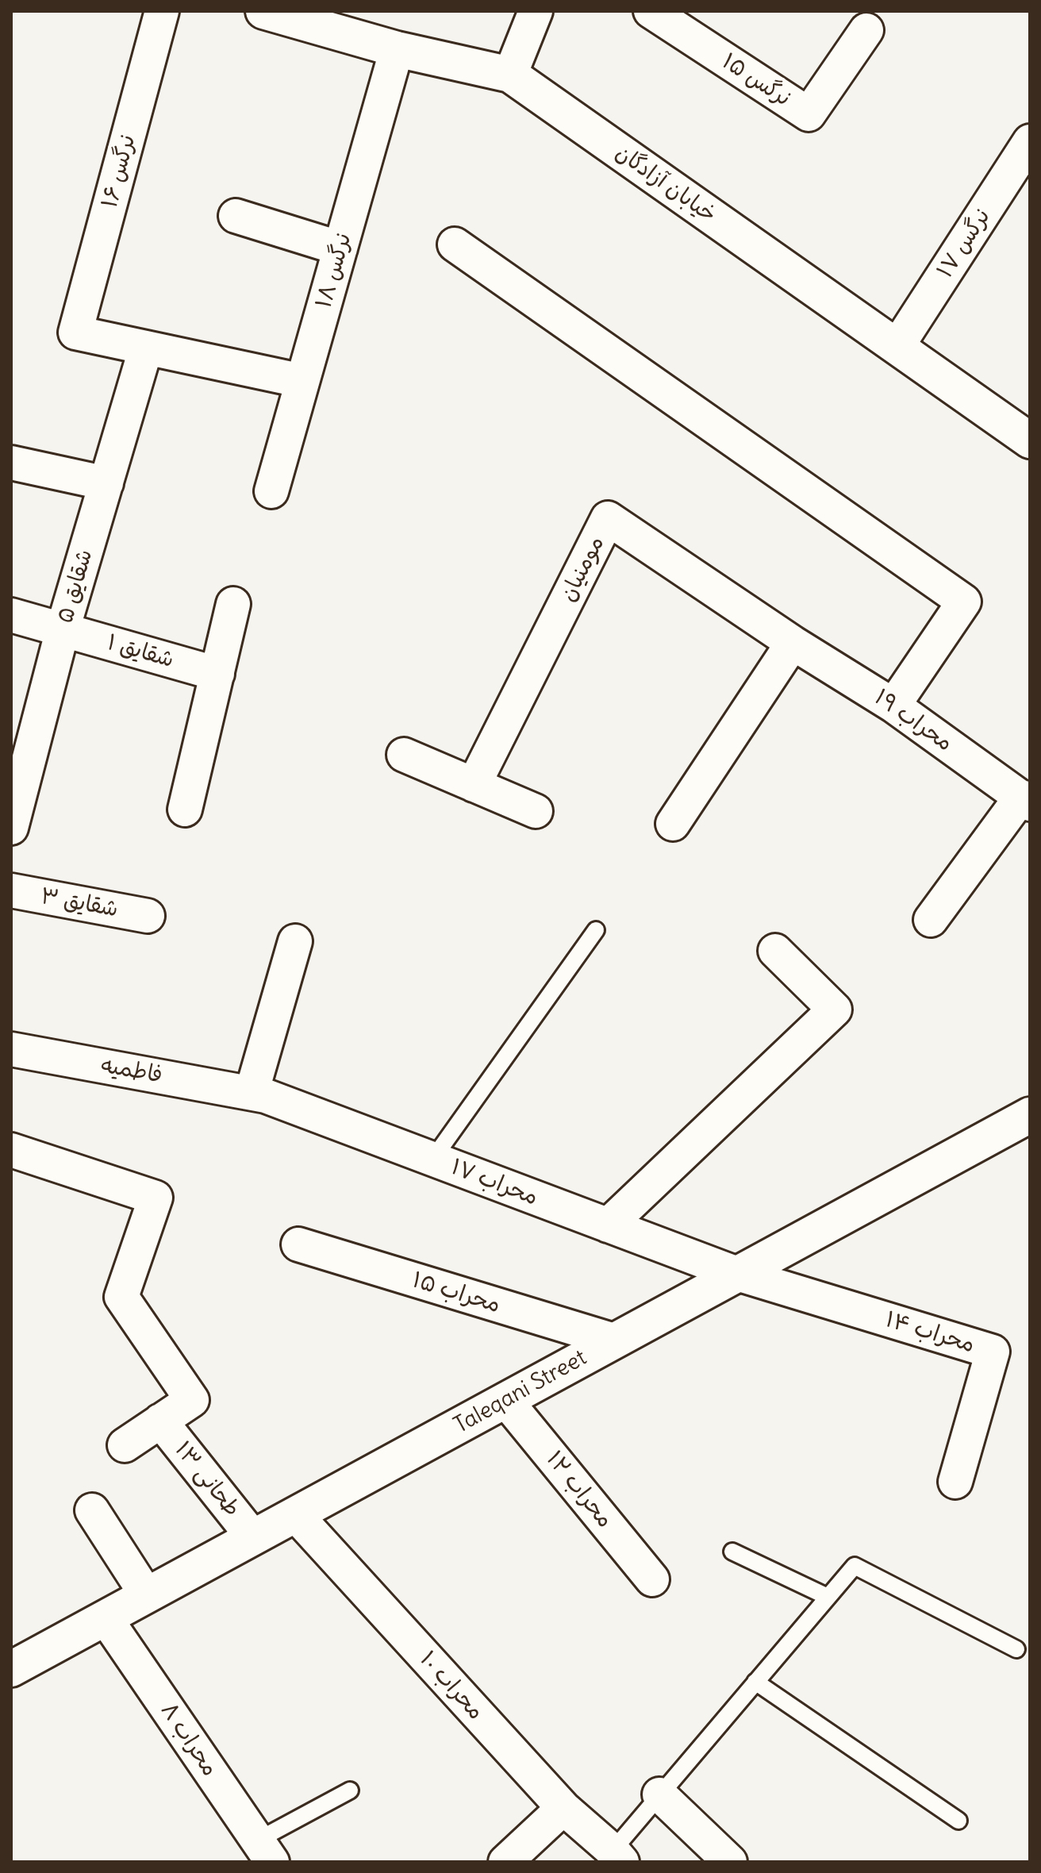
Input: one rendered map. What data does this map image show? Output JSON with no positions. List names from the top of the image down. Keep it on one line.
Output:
{"streets":{"main road":["خیابان آزادگان","Taleqani Street"],"street":["نرگس ۱۵","نرگس ۱۶","نرگس ۱۷","نرگس ۱۸","مومنیان","شقایق ۵","شقایق ۱","محراب ۱۹","شقایق ۳","فاطمیه","محراب ۱۷","محراب ۱۵","محراب ۱۴","طحانی ۱۳","محراب ۱۲","۱۰ محراب","محراب ۸"]},"crossings":[["نرگس ۱۶","شقایق ۵"],["خیابان آزادگان","نرگس ۱۷"],["خیابان آزادگان","نرگس ۱۸"],["مومنیان","محراب ۱۹"],["شقایق ۵","شقایق ۱"],["فاطمیه","محراب ۱۷"],["محراب ۱۷","محراب ۱۴"],["محراب ۱۷","Taleqani Street"],["محراب ۱۵","Taleqani Street"],["محراب ۱۴","Taleqani Street"],["Taleqani Street","طحانی ۱۳"],["Taleqani Street","محراب ۱۲"],["Taleqani Street","۱۰ محراب"],["Taleqani Street","محراب ۸"]]}
